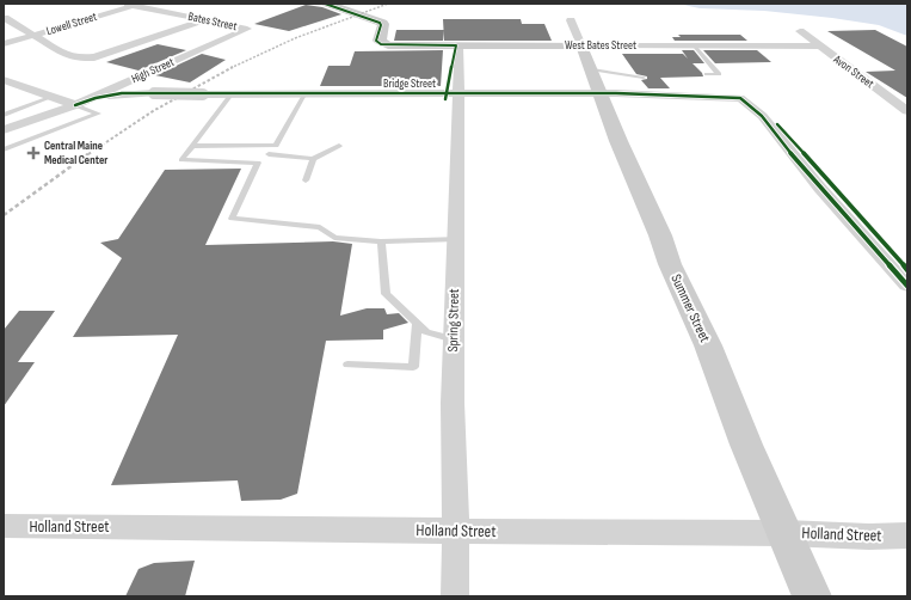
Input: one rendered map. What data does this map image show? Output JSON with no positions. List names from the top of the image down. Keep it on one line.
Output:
{"streets":{"street":["Bates Street","Lowell Street","West Bates Street","High Street","Avon Street","Bridge Street","Summer Street","Spring Street","Holland Street"]},"crossings":[["Bates Street","Lowell Street"],["Bates Street","High Street"],["West Bates Street","Avon Street"],["West Bates Street","Bridge Street"],["West Bates Street","Summer Street"],["West Bates Street","Spring Street"],["High Street","Bridge Street"],["Bridge Street","Summer Street"],["Bridge Street","Spring Street"],["Summer Street","Holland Street"],["Spring Street","Holland Street"]],"places":{"health":["Central Maine Medical Center"]}}
